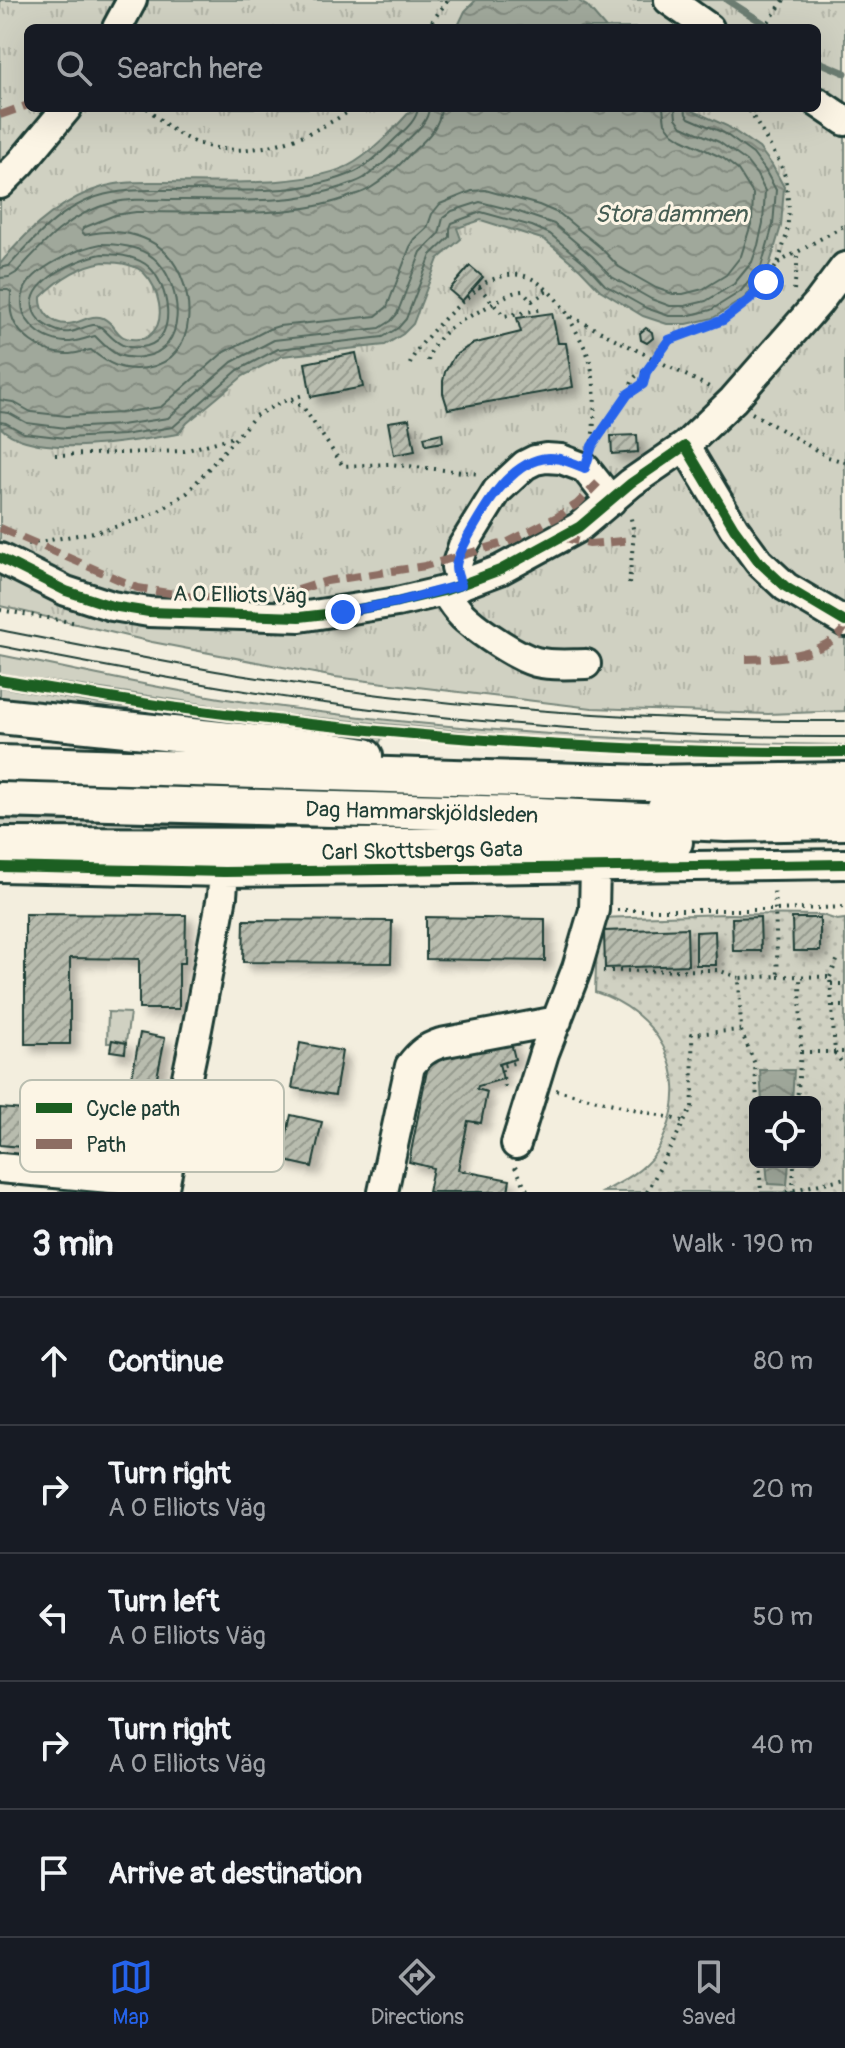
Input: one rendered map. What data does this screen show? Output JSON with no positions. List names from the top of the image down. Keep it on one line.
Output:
{"streets":{"main road":["Dag Hammarskjöldsleden"],"street":["A O Elliots Väg","Carl Skottsbergs Gata"]},"water":["Stora dammen"],"legend":["Cycle path","Path"],"page":{"search":"Search here","heading":["3 min","Walk · 190 m"],"list":[["Continue","80 m"],["Turn right","A O Elliots Väg","20 m"],["Turn left","A O Elliots Väg","50 m"],["Turn right","A O Elliots Väg","40 m"],"Arrive at destination"],"nav":["Map","Directions","Saved"]}}
